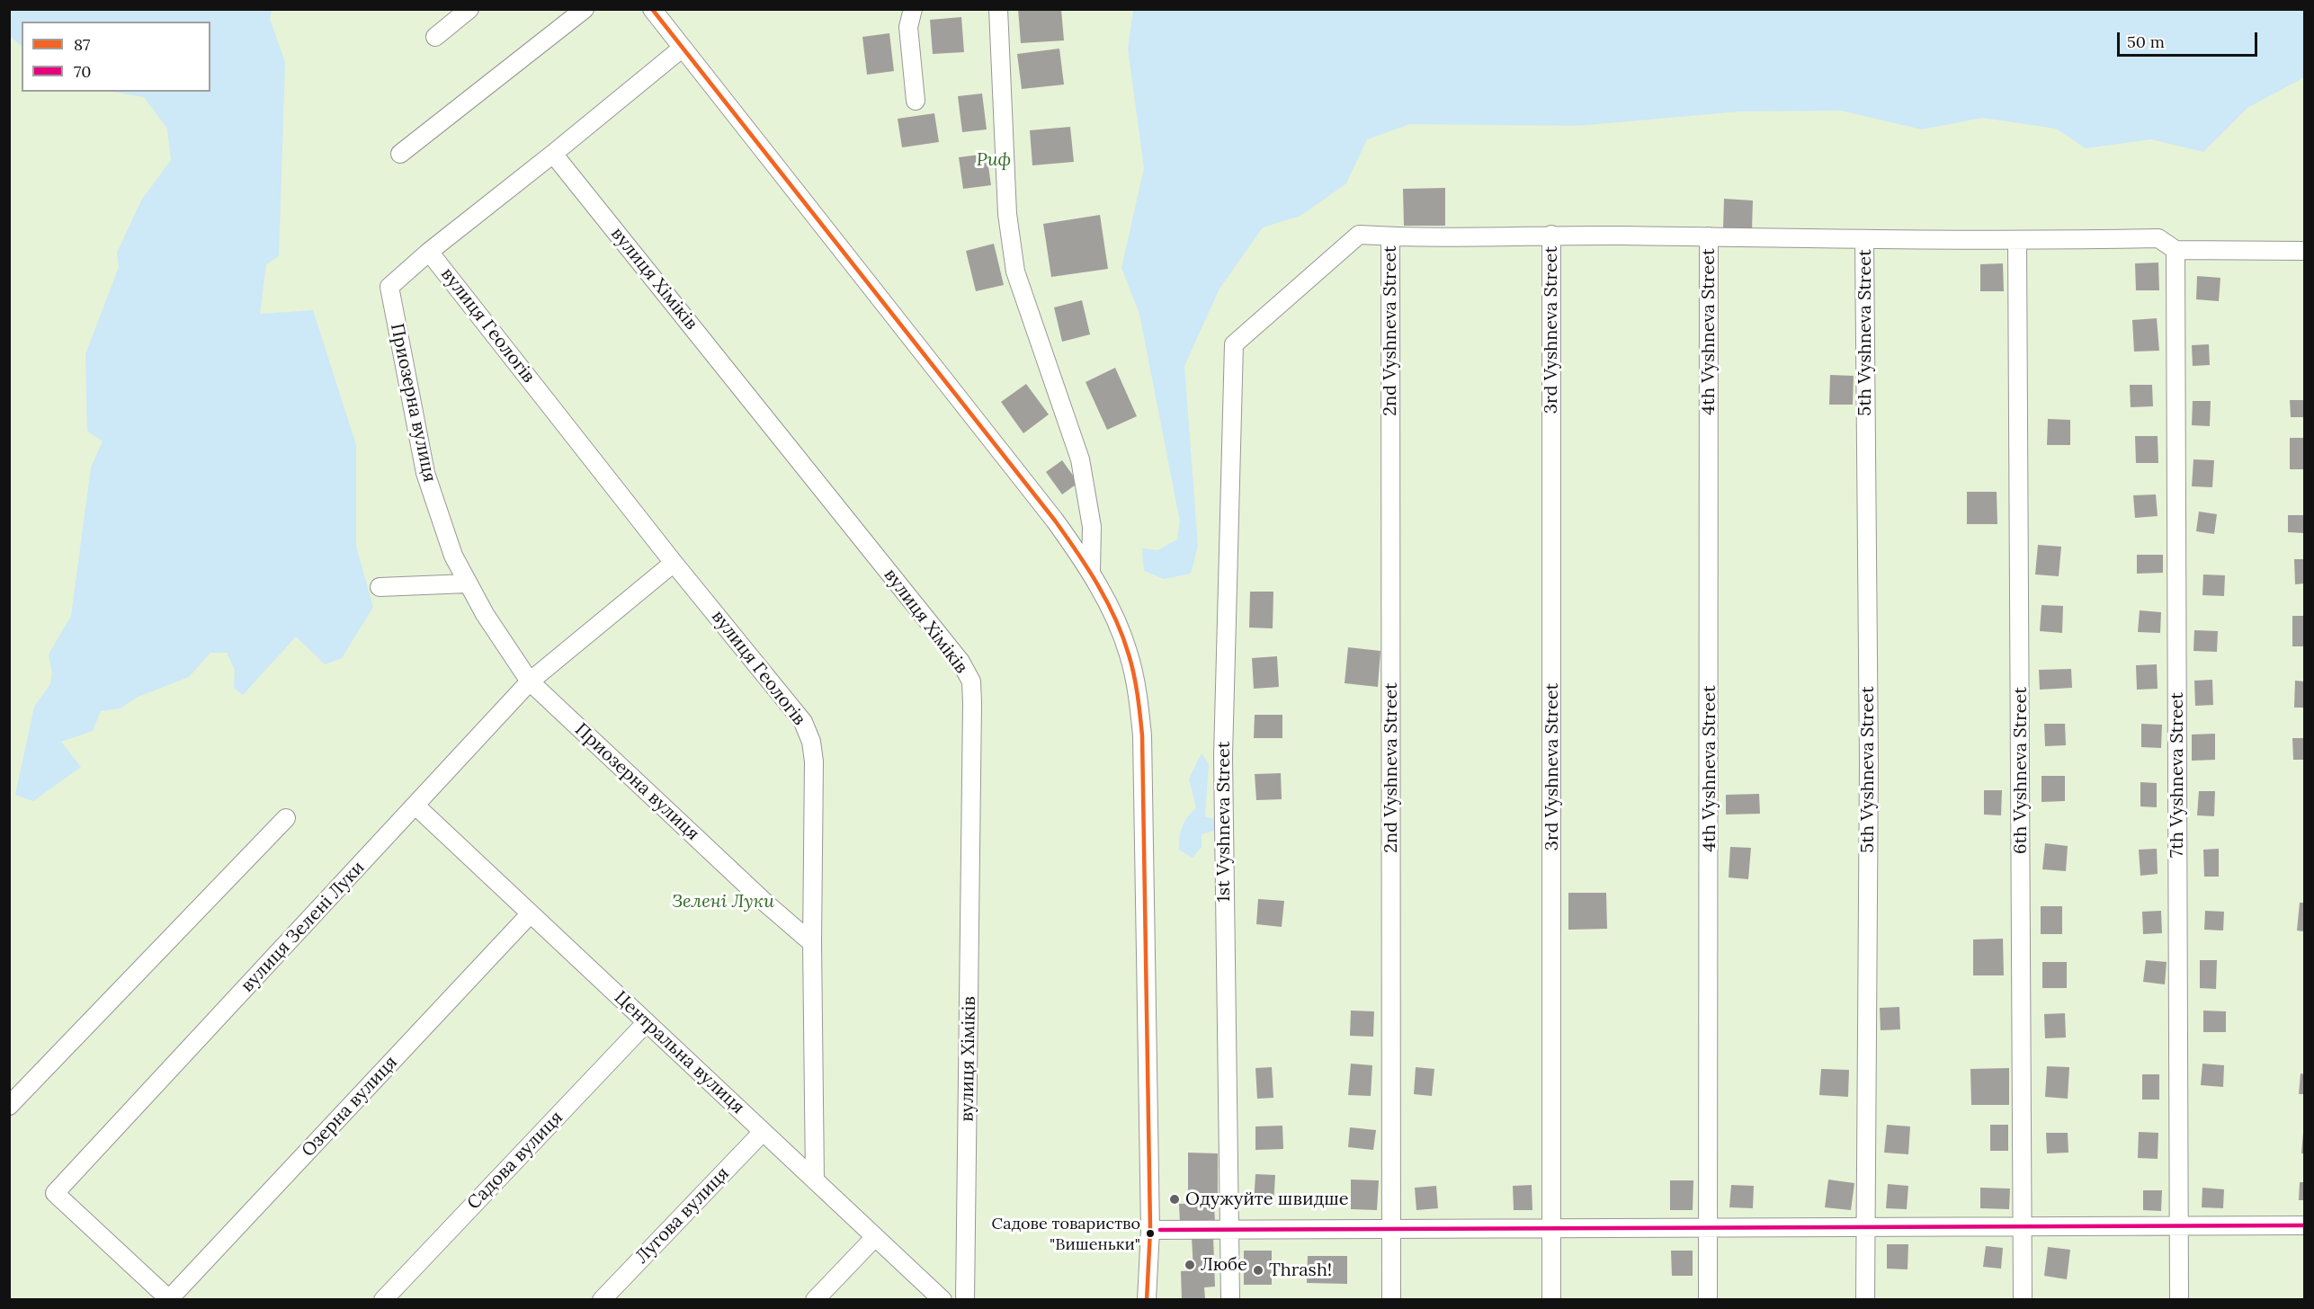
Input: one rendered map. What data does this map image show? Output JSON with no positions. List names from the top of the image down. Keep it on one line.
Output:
{"streets":{"street":["вулиця Хіміків","вулиця Геологів","3rd Vyshneva Street","2nd Vyshneva Street","4th Vyshneva Street","5th Vyshneva Street","Приозерна вулиця","6th Vyshneva Street","7th Vyshneva Street","1st Vyshneva Street","вулиця Зелені Луки","Центральна вулиця","Озерна вулиця","Садова вулиця","Лугова вулиця"]},"crossings":[["вулиця Хіміків","Приозерна вулиця"],["вулиця Геологів","Приозерна вулиця"],["вулиця Геологів","вулиця Зелені Луки"],["вулиця Геологів","Центральна вулиця"],["2nd Vyshneva Street","1st Vyshneva Street"],["Приозерна вулиця","вулиця Зелені Луки"],["вулиця Зелені Луки","Центральна вулиця"],["вулиця Зелені Луки","Озерна вулиця"],["Центральна вулиця","Озерна вулиця"],["Центральна вулиця","Садова вулиця"],["Центральна вулиця","Лугова вулиця"]],"parks":["Риф","Зелені Луки"],"places":["Одужуйте швидше","Садове товариство \"Вишеньки\"","Любе","Thrash!"],"lines":["transit line 87","transit line 70"],"legend":["87","70"],"scale_bar":"50 m"}
